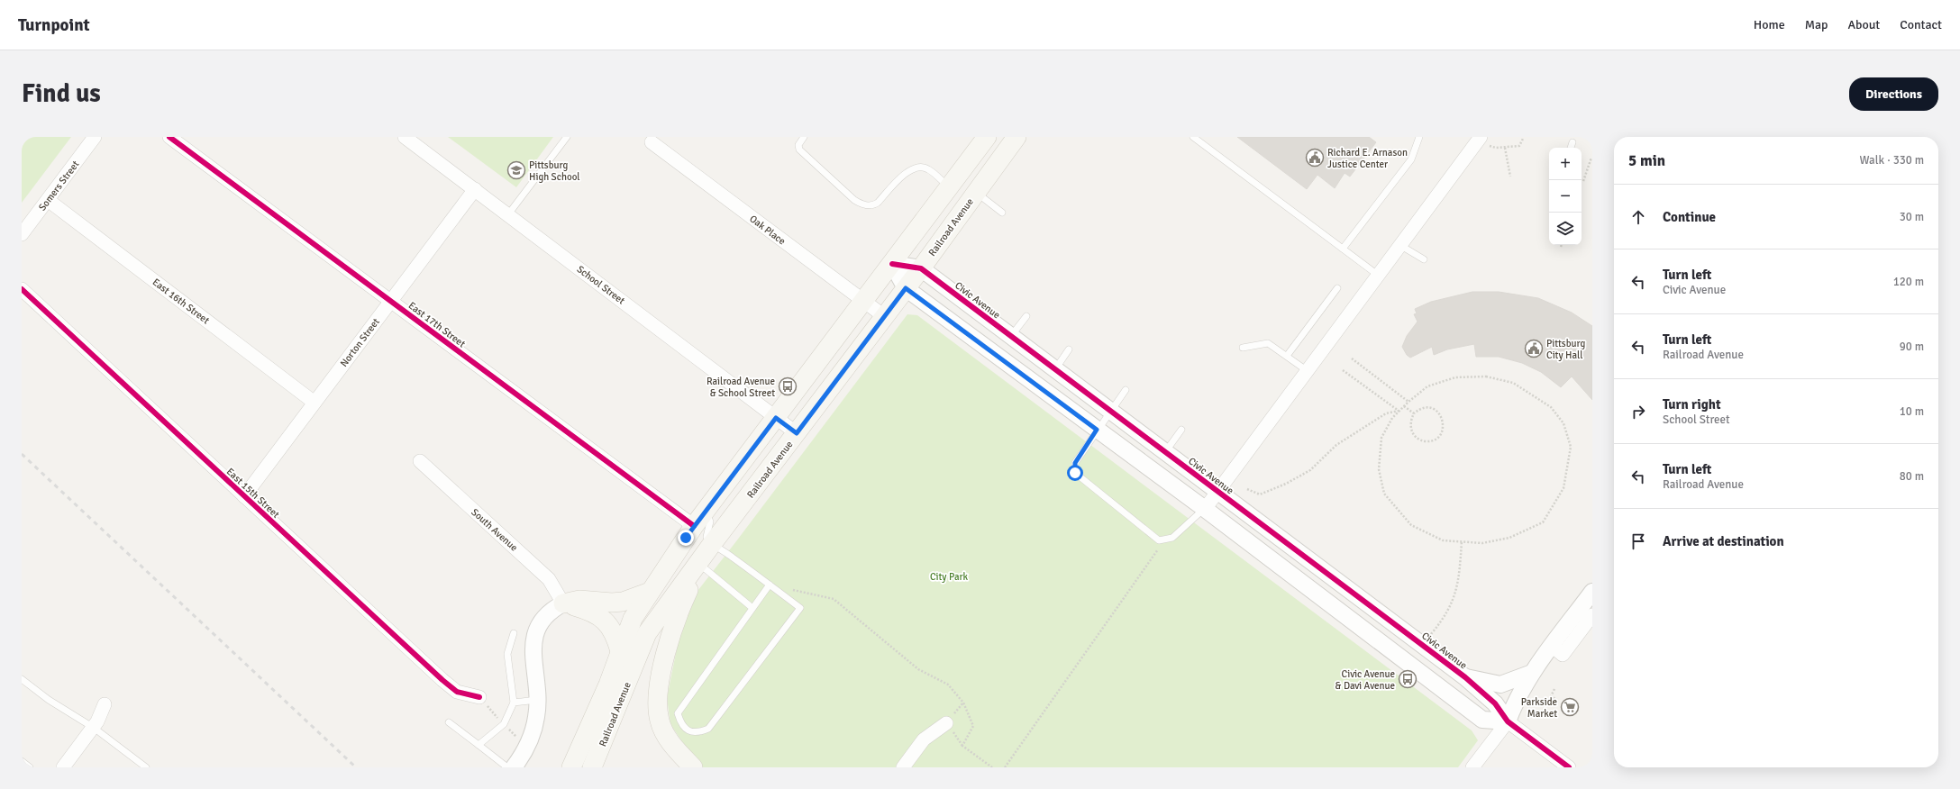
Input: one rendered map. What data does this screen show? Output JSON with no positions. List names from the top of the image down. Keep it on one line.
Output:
{"streets":{"main road":["Railroad Avenue"],"street":["Somers Street","Oak Place","School Street","Civic Avenue","East 16th Street","East 17th Street","Norton Street","East 15th Street","South Avenue"]},"crossings":[["Somers Street","East 16th Street"],["Railroad Avenue","Oak Place"],["Railroad Avenue","School Street"],["Railroad Avenue","Civic Avenue"],["Railroad Avenue","East 17th Street"],["School Street","Norton Street"],["East 16th Street","Norton Street"],["East 17th Street","Norton Street"],["Norton Street","East 15th Street"]],"parks":["City Park"],"places":{"public building":["Richard E. Arnason Justice Center","Pittsburg City Hall"],"school or university":["Pittsburg High School"],"bus stop":["Railroad Avenue & School Street","Civic Avenue & Davi Avenue"],"supermarket":["Parkside Market"]},"page":{"header":"Turnpoint","nav":["Home","Map","About","Contact"],"buttons":"Directions","title":"Find us","heading":["5 min","Walk · 330 m"],"map_buttons":["+","−"],"list":[["Continue","30 m"],["Turn left","Civic Avenue","120 m"],["Turn left","Railroad Avenue","90 m"],["Turn right","School Street","10 m"],["Turn left","Railroad Avenue","80 m"],"Arrive at destination"]}}
